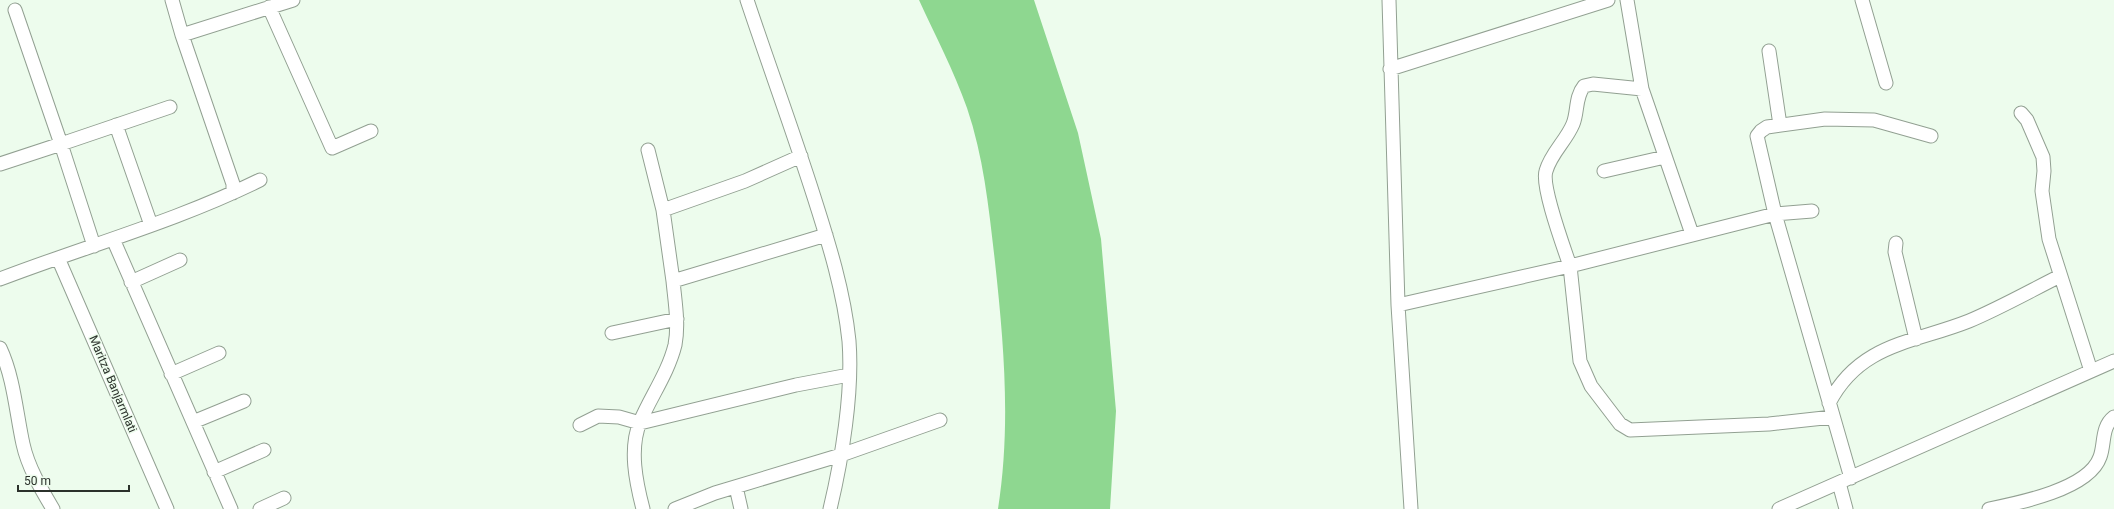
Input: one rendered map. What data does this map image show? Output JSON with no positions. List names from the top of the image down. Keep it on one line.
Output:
{"streets":{"street":["Maritza Banjarmlati"]},"scale_bar":"50 m"}
